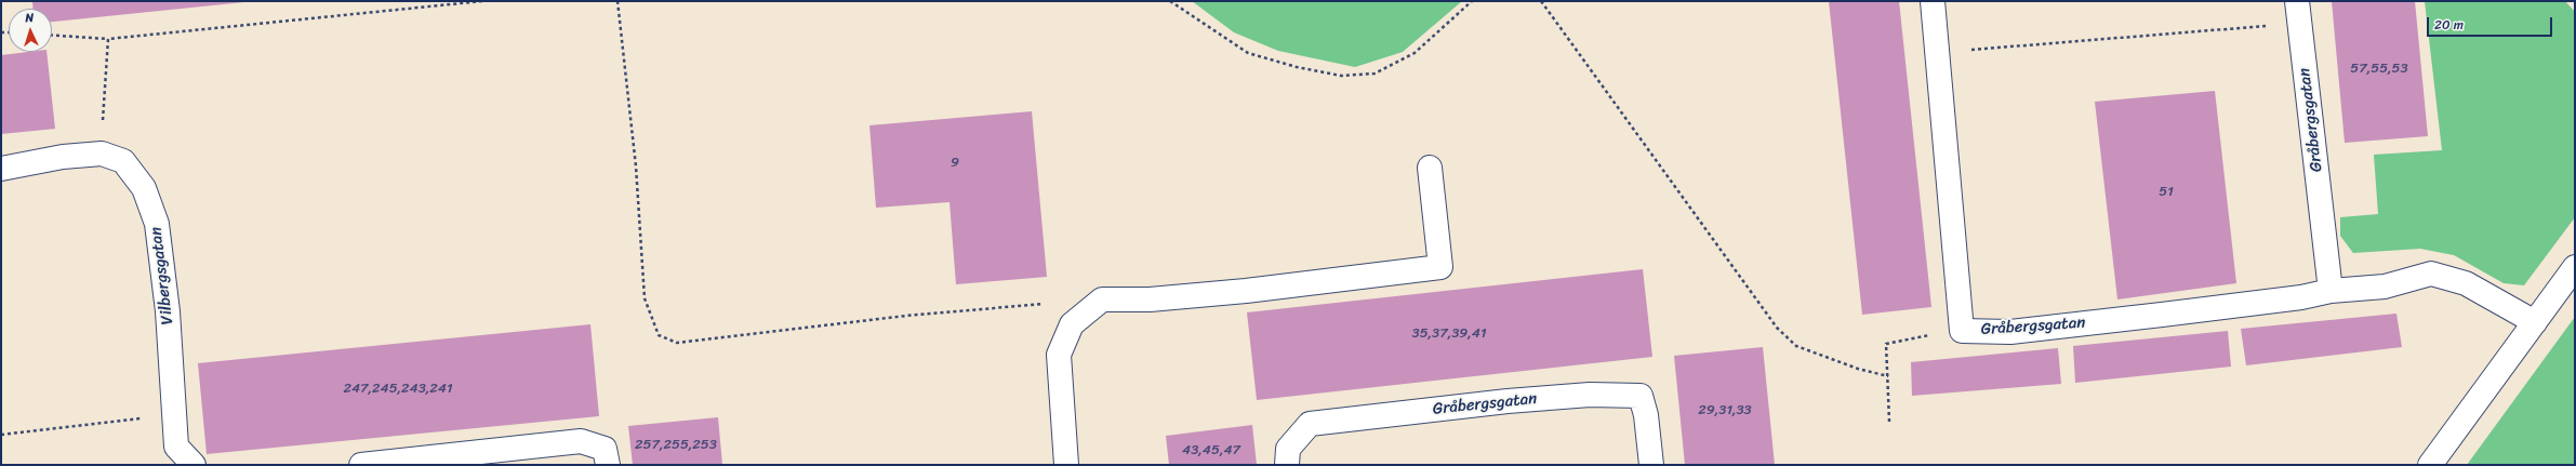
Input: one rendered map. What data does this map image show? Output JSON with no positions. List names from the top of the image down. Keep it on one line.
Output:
{"streets":{"street":["Gråbergsgatan","Vilbergsgatan"]},"house_numbers":["57,55,53","9","51","35,37,39,41","247,245,243,241","29,31,33","257,255,253","43,45,47"],"scale_bar":"20 m","north":"top"}
